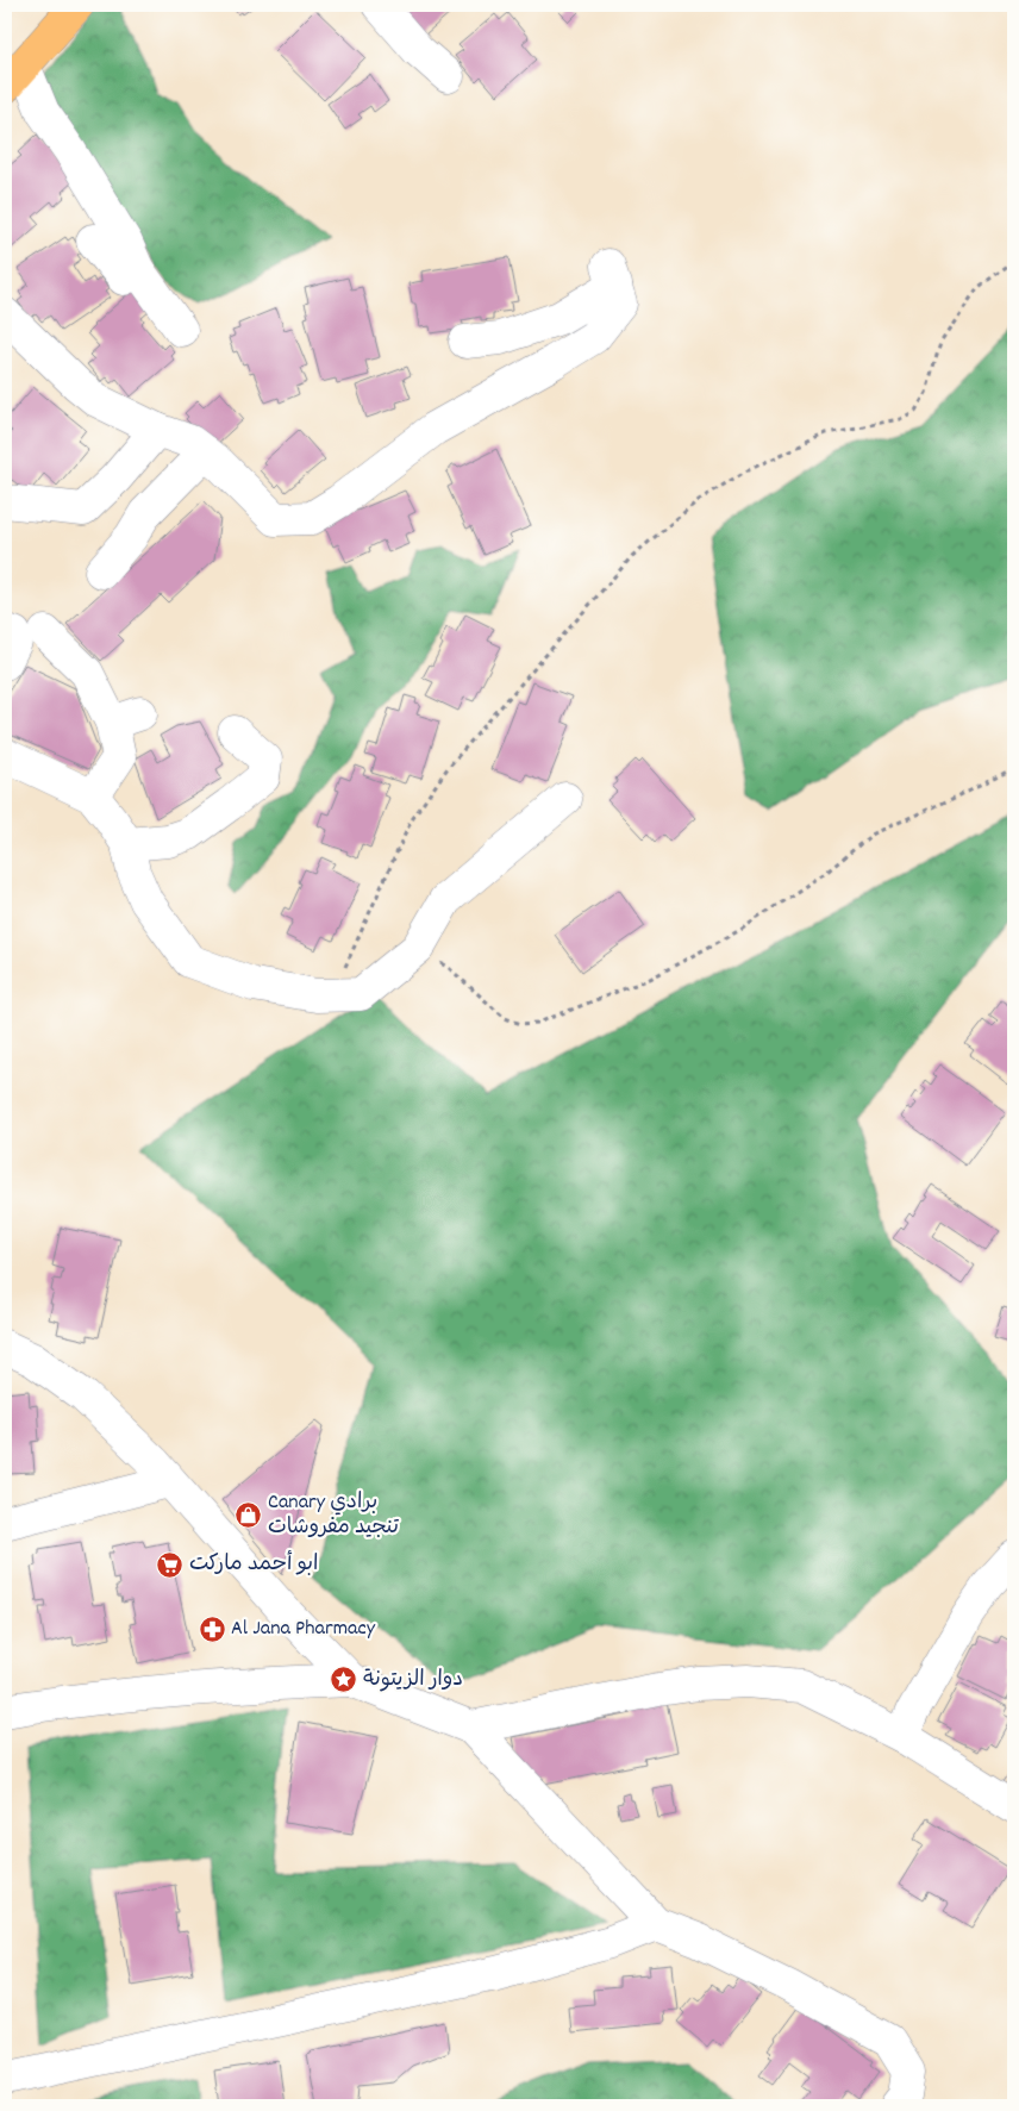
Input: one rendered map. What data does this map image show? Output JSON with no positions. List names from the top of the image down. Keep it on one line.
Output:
{"places":{"shop":["Canary برادي تنجيد مفروشات"],"supermarket":["ابو أحمد ماركت"],"pharmacy":["Al Jana Pharmacy"],"place":["دوار الزيتونة"]}}
